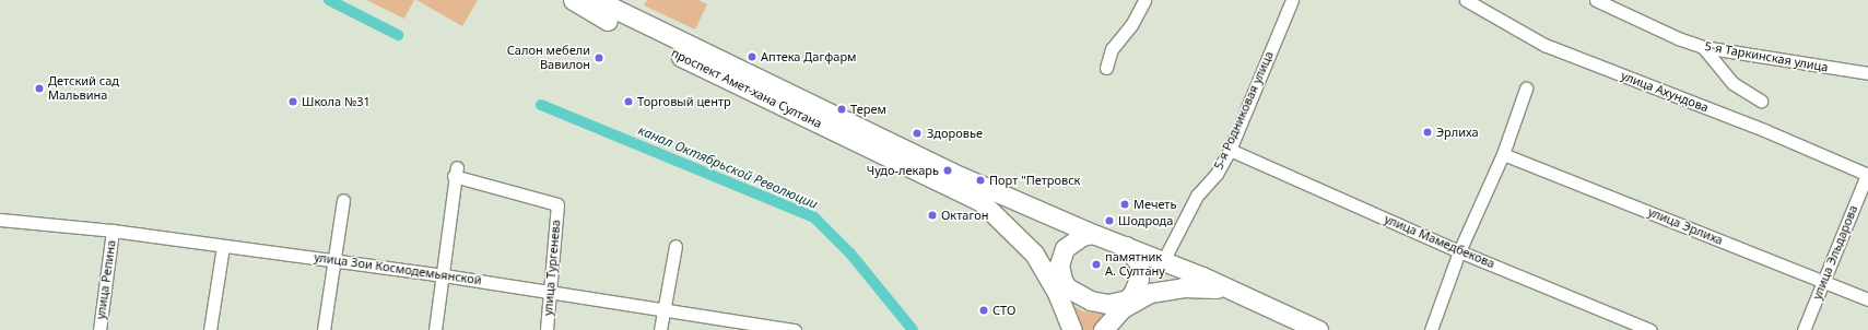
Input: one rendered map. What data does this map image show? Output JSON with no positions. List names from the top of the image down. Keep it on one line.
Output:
{"streets":{"main road":["проспект Амет-хана Султана"],"street":["5-я Таркинская улица","улица Ахундова","5-я Родниковая улица","улица Эрлиха","улица Мамедбекова","улица Эльдарова","улица Тургенева","улица Зои Космодемьянской","улица Репина"]},"crossings":[["улица Ахундова","улица Эльдарова"],["5-я Родниковая улица","улица Мамедбекова"],["улица Эрлиха","улица Эльдарова"],["улица Тургенева","улица Зои Космодемьянской"],["улица Зои Космодемьянской","улица Репина"]],"water":["канал Октябрьской Революции"],"places":["Аптека Дагфарм","Салон мебели Вавилон","Детский сад Мальвина","Школа №31","Торговый центр","Терем","Эрлиха","Здоровье","Чудо-лекарь","Порт \"Петровск","Мечеть","Октагон","Шодрода","памятник А. Султану","СТО"]}
